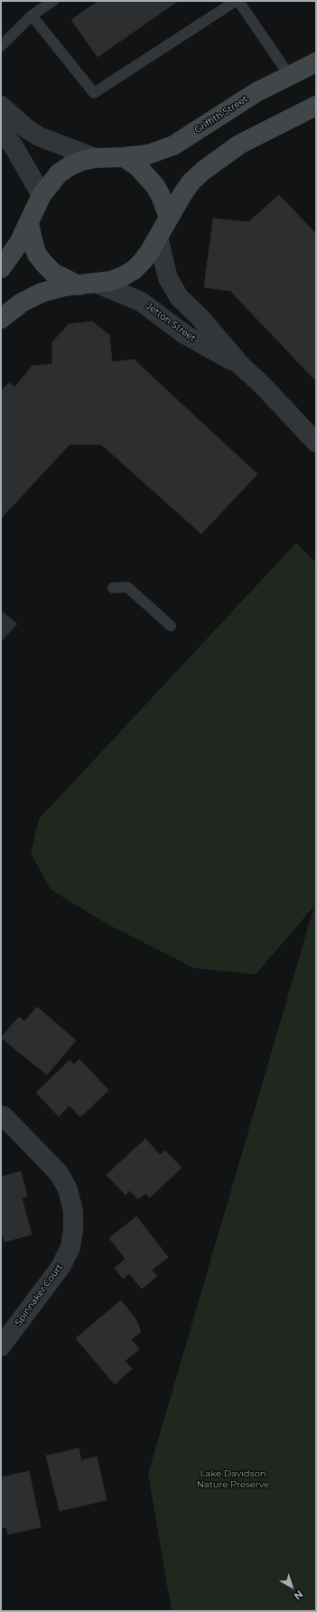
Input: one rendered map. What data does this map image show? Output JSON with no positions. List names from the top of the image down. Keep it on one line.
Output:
{"streets":{"main road":["Griffith Street"],"street":["Jetton Street","Spinnaker Court"]},"parks":["Lake Davidson Nature Preserve"],"north":"bottom right"}
